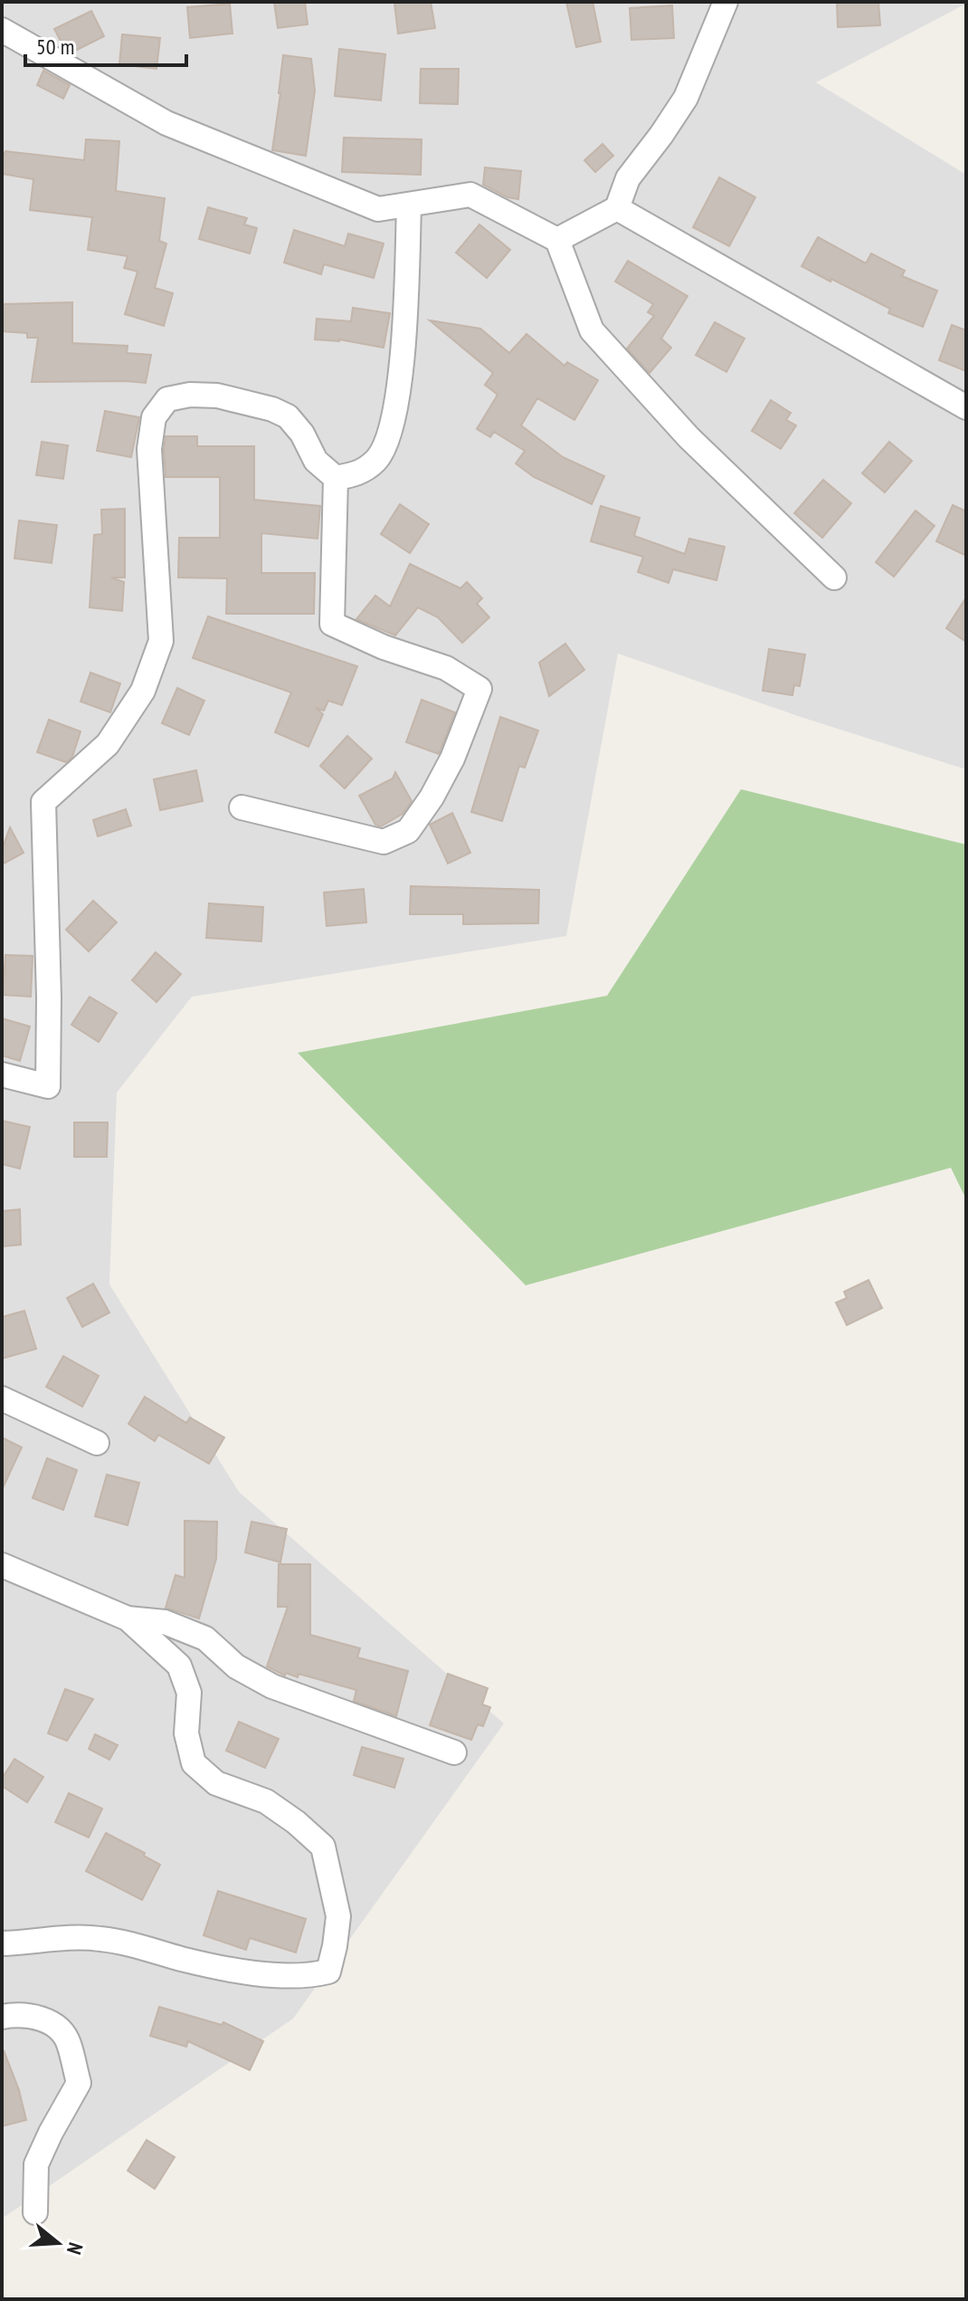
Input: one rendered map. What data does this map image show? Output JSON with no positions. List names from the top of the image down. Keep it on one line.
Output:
{"scale_bar":"50 m","north":"right"}
